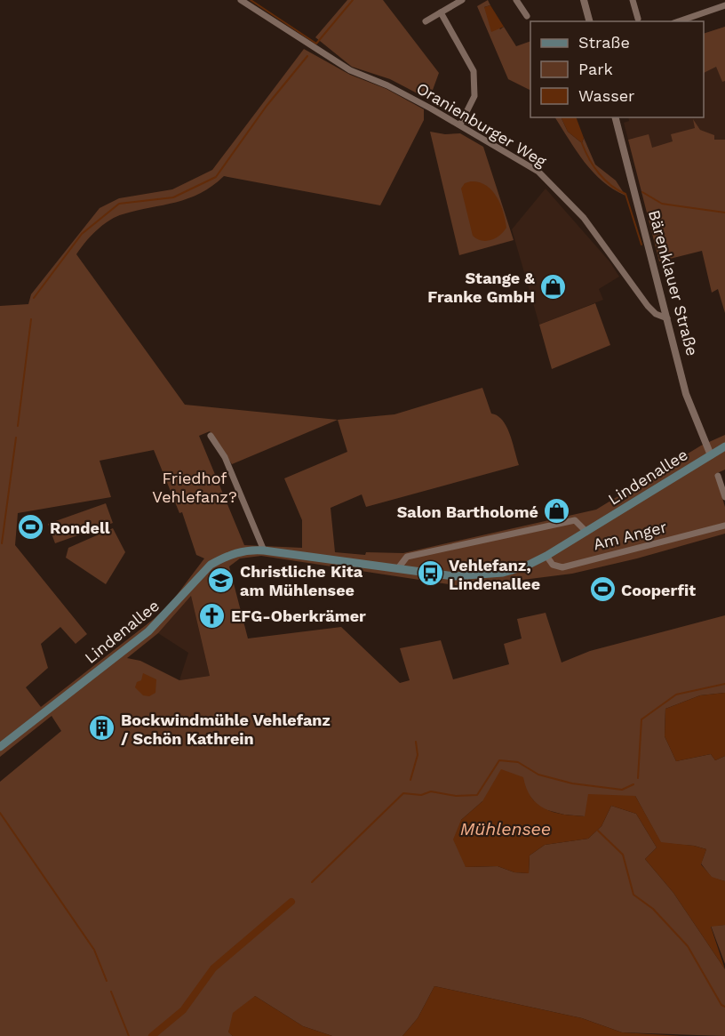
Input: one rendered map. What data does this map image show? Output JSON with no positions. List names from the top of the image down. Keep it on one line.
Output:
{"streets":{"main road":["Lindenallee"],"street":["Oranienburger Weg","Bärenklauer Straße","Am Anger"]},"crossings":[["Oranienburger Weg","Bärenklauer Straße"],["Bärenklauer Straße","Lindenallee"],["Lindenallee","Am Anger"]],"water":["Mühlensee"],"parks":["Friedhof Vehlefanz?"],"places":{"shop":["Stange & Franke GmbH","Salon Bartholomé"],"sports":["Rondell","Cooperfit"],"bus stop":["Vehlefanz, Lindenallee"],"school or university":["Christliche Kita am Mühlensee"],"church":["EFG-Oberkrämer"],"building":["Bockwindmühle Vehlefanz / Schön Kathrein"]},"legend":["Straße","Park","Wasser"]}
